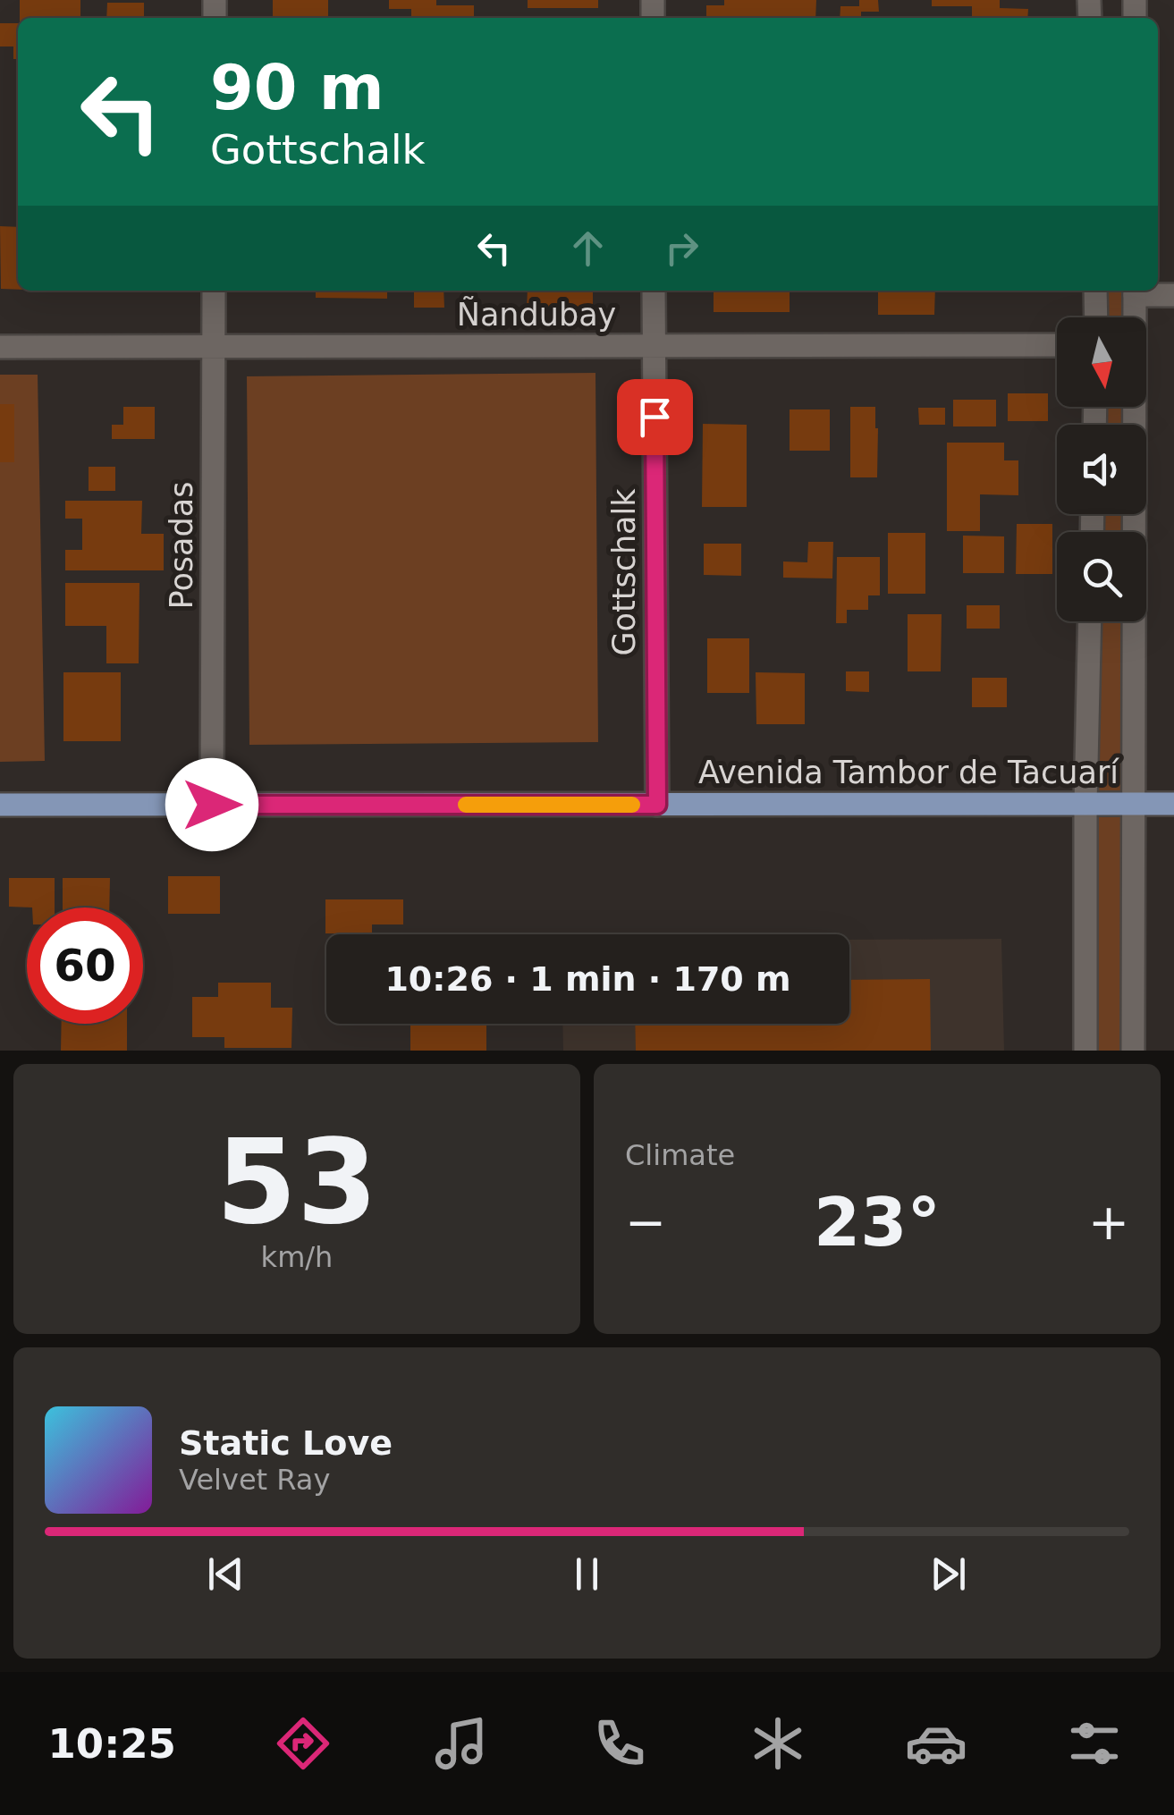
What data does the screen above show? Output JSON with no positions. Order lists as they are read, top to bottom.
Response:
{
  "streets": {
    "main road": ["Avenida Tambor de Tacuarí"],
    "street": ["Ñandubay", "Posadas", "Gottschalk"]
  },
  "crossings": [
    ["Ñandubay", "Posadas"],
    ["Ñandubay", "Gottschalk"],
    ["Posadas", "Avenida Tambor de Tacuarí"],
    ["Gottschalk", "Avenida Tambor de Tacuarí"]
  ],
  "north": "bottom",
  "page": {
    "turn": ["90 m", "Gottschalk"],
    "limit": "60",
    "trip": "10:26 · 1 min · 170 m",
    "tile": [
      ["53", "km/h"],
      "Climate"
    ],
    "heat": ["−", "23°", "+"],
    "song": ["Static Love", "Velvet Ray"],
    "tabs": "10:25"
  }
}
